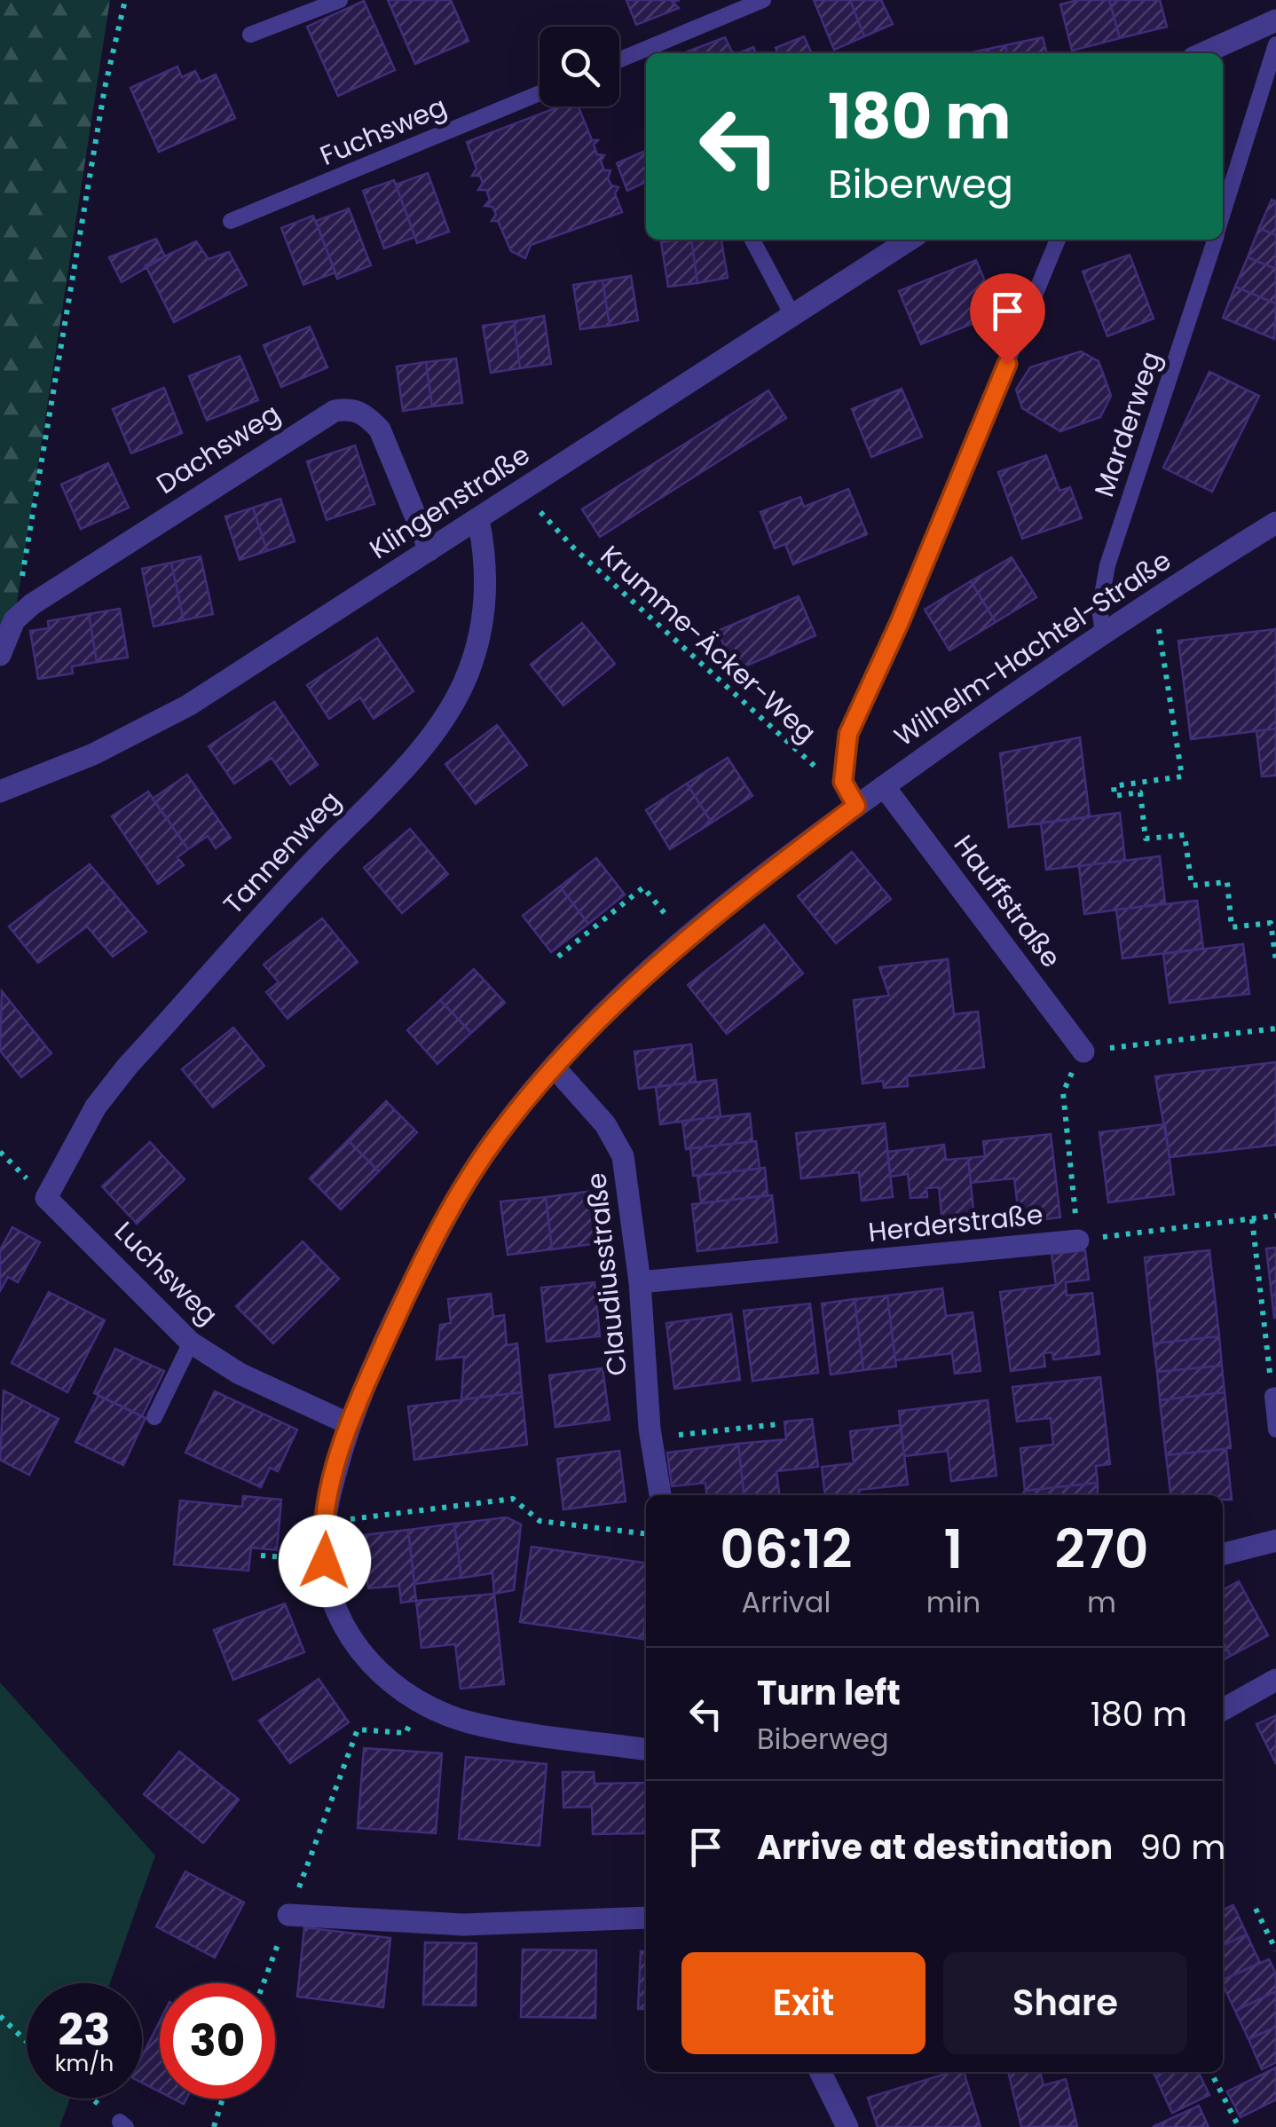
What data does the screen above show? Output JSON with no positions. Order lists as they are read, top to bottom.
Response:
{
  "streets": {
    "street": [
      "Dachsweg",
      "Klingenstraße",
      "Wilhelm-Hachtel-Straße",
      "Tannenweg",
      "Hauffstraße",
      "Herderstraße",
      "Luchsweg",
      "Claudiusstraße"
    ],
    "lane": ["Fuchsweg", "Marderweg"],
    "path": ["Krumme-Äcker-Weg"]
  },
  "crossings": [
    ["Marderweg", "Wilhelm-Hachtel-Straße"],
    ["Dachsweg", "Klingenstraße"],
    ["Klingenstraße", "Tannenweg"],
    ["Wilhelm-Hachtel-Straße", "Hauffstraße"],
    ["Wilhelm-Hachtel-Straße", "Luchsweg"],
    ["Wilhelm-Hachtel-Straße", "Claudiusstraße"],
    ["Tannenweg", "Luchsweg"],
    ["Herderstraße", "Claudiusstraße"]
  ],
  "page": {
    "turn": ["180 m", "Biberweg"],
    "eta": [
      "06:12",
      "Arrival",
      "1",
      "min",
      "270",
      "m"
    ],
    "list": [
      {
        "name": "Turn left",
        "note": "Biberweg",
        "value": "180 m"
      },
      {
        "name": "Arrive at destination",
        "value": "90 m"
      }
    ],
    "buttons": ["Exit", "Share"],
    "speed": "23 km/h",
    "limit": "30"
  }
}
